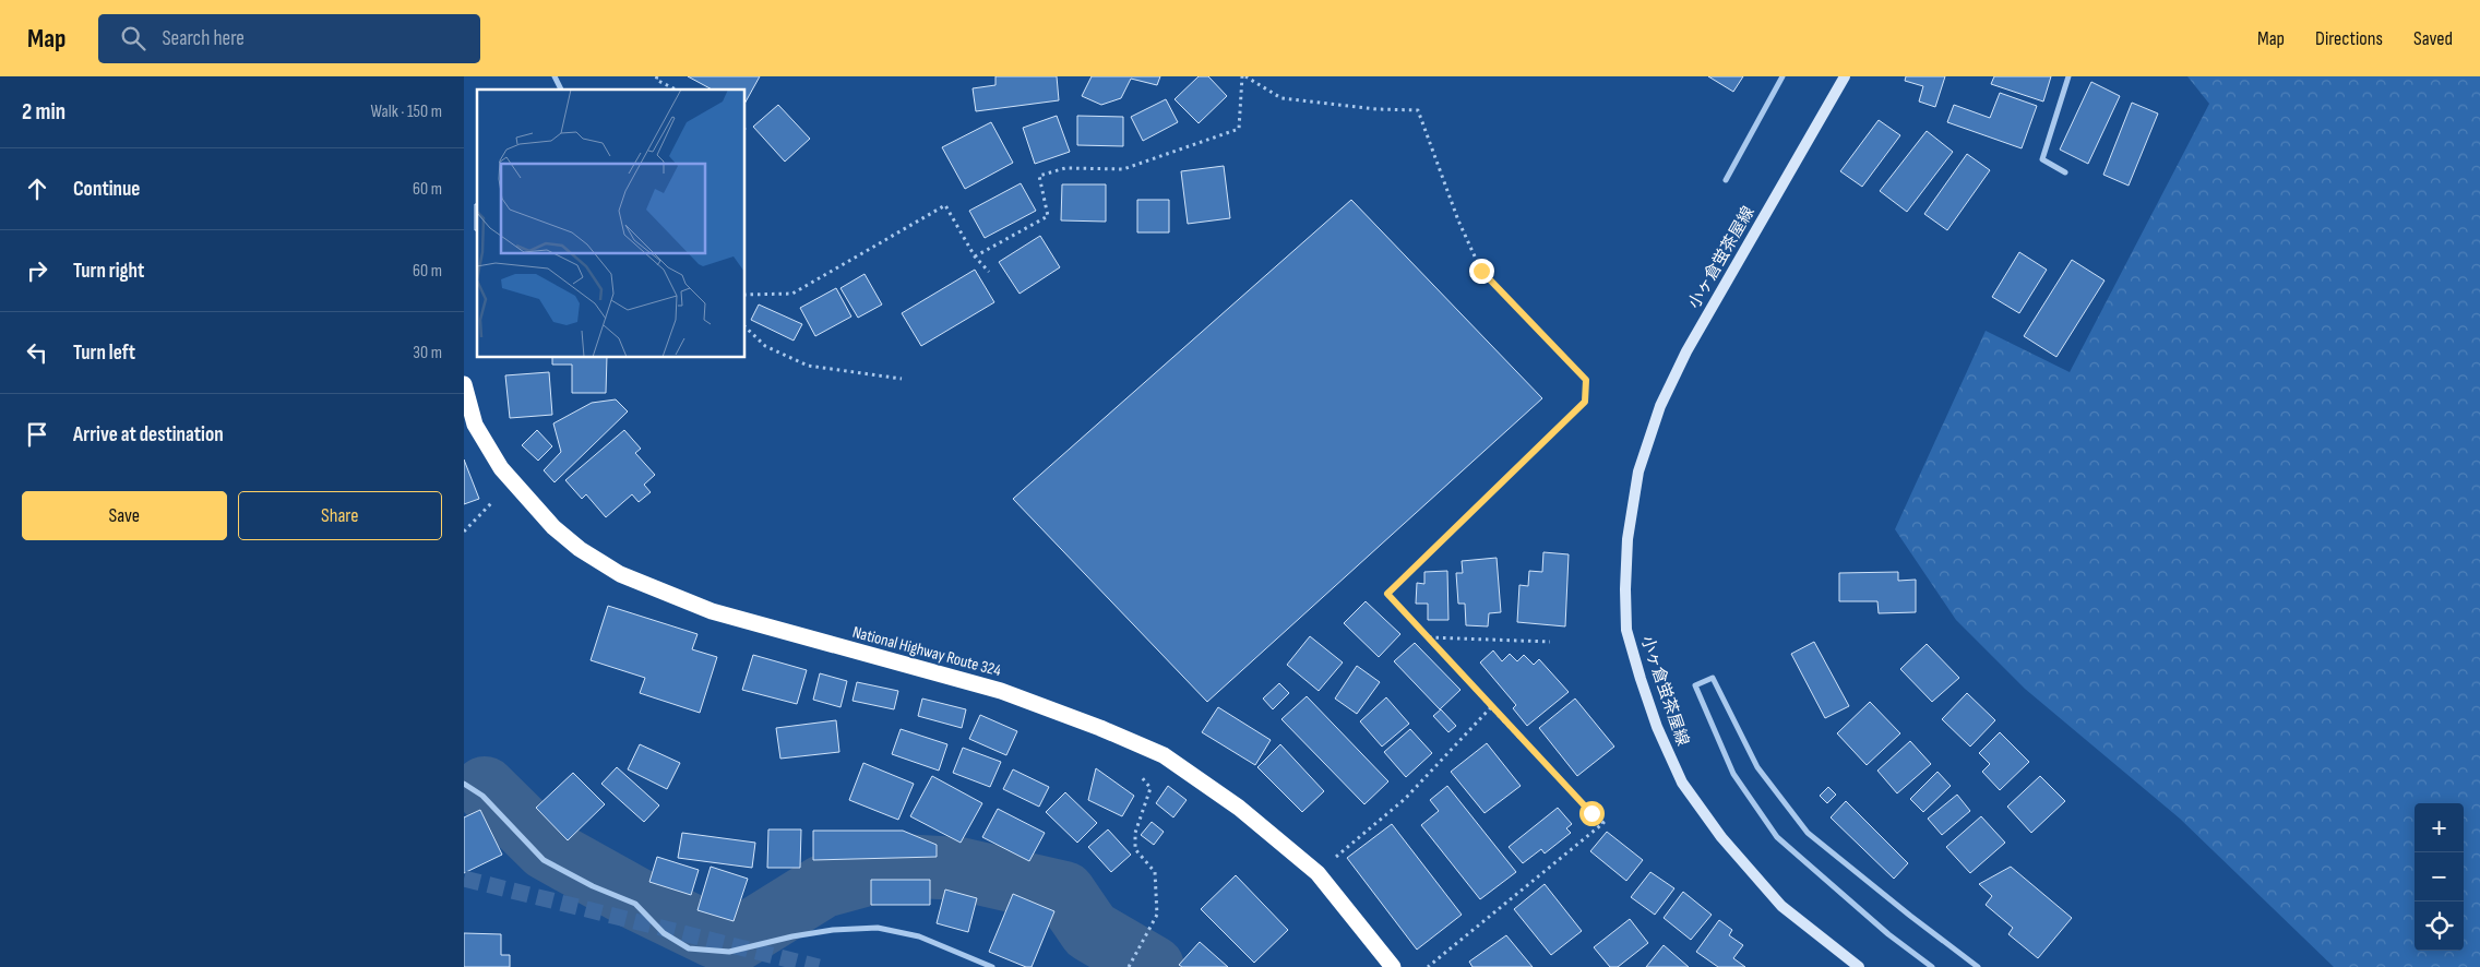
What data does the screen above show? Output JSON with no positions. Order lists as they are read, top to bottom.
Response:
{
  "streets": {
    "highway": ["National Highway Route 324"],
    "street": ["小ヶ倉蛍茶屋線"]
  },
  "page": {
    "header": "Map",
    "search": "Search here",
    "nav": ["Map", "Directions", "Saved"],
    "heading": ["2 min", "Walk · 150 m"],
    "list": [
      ["Continue", "60 m"],
      ["Turn right", "60 m"],
      ["Turn left", "30 m"],
      "Arrive at destination"
    ],
    "buttons": ["Save", "Share"],
    "map_buttons": ["+", "−"]
  }
}
